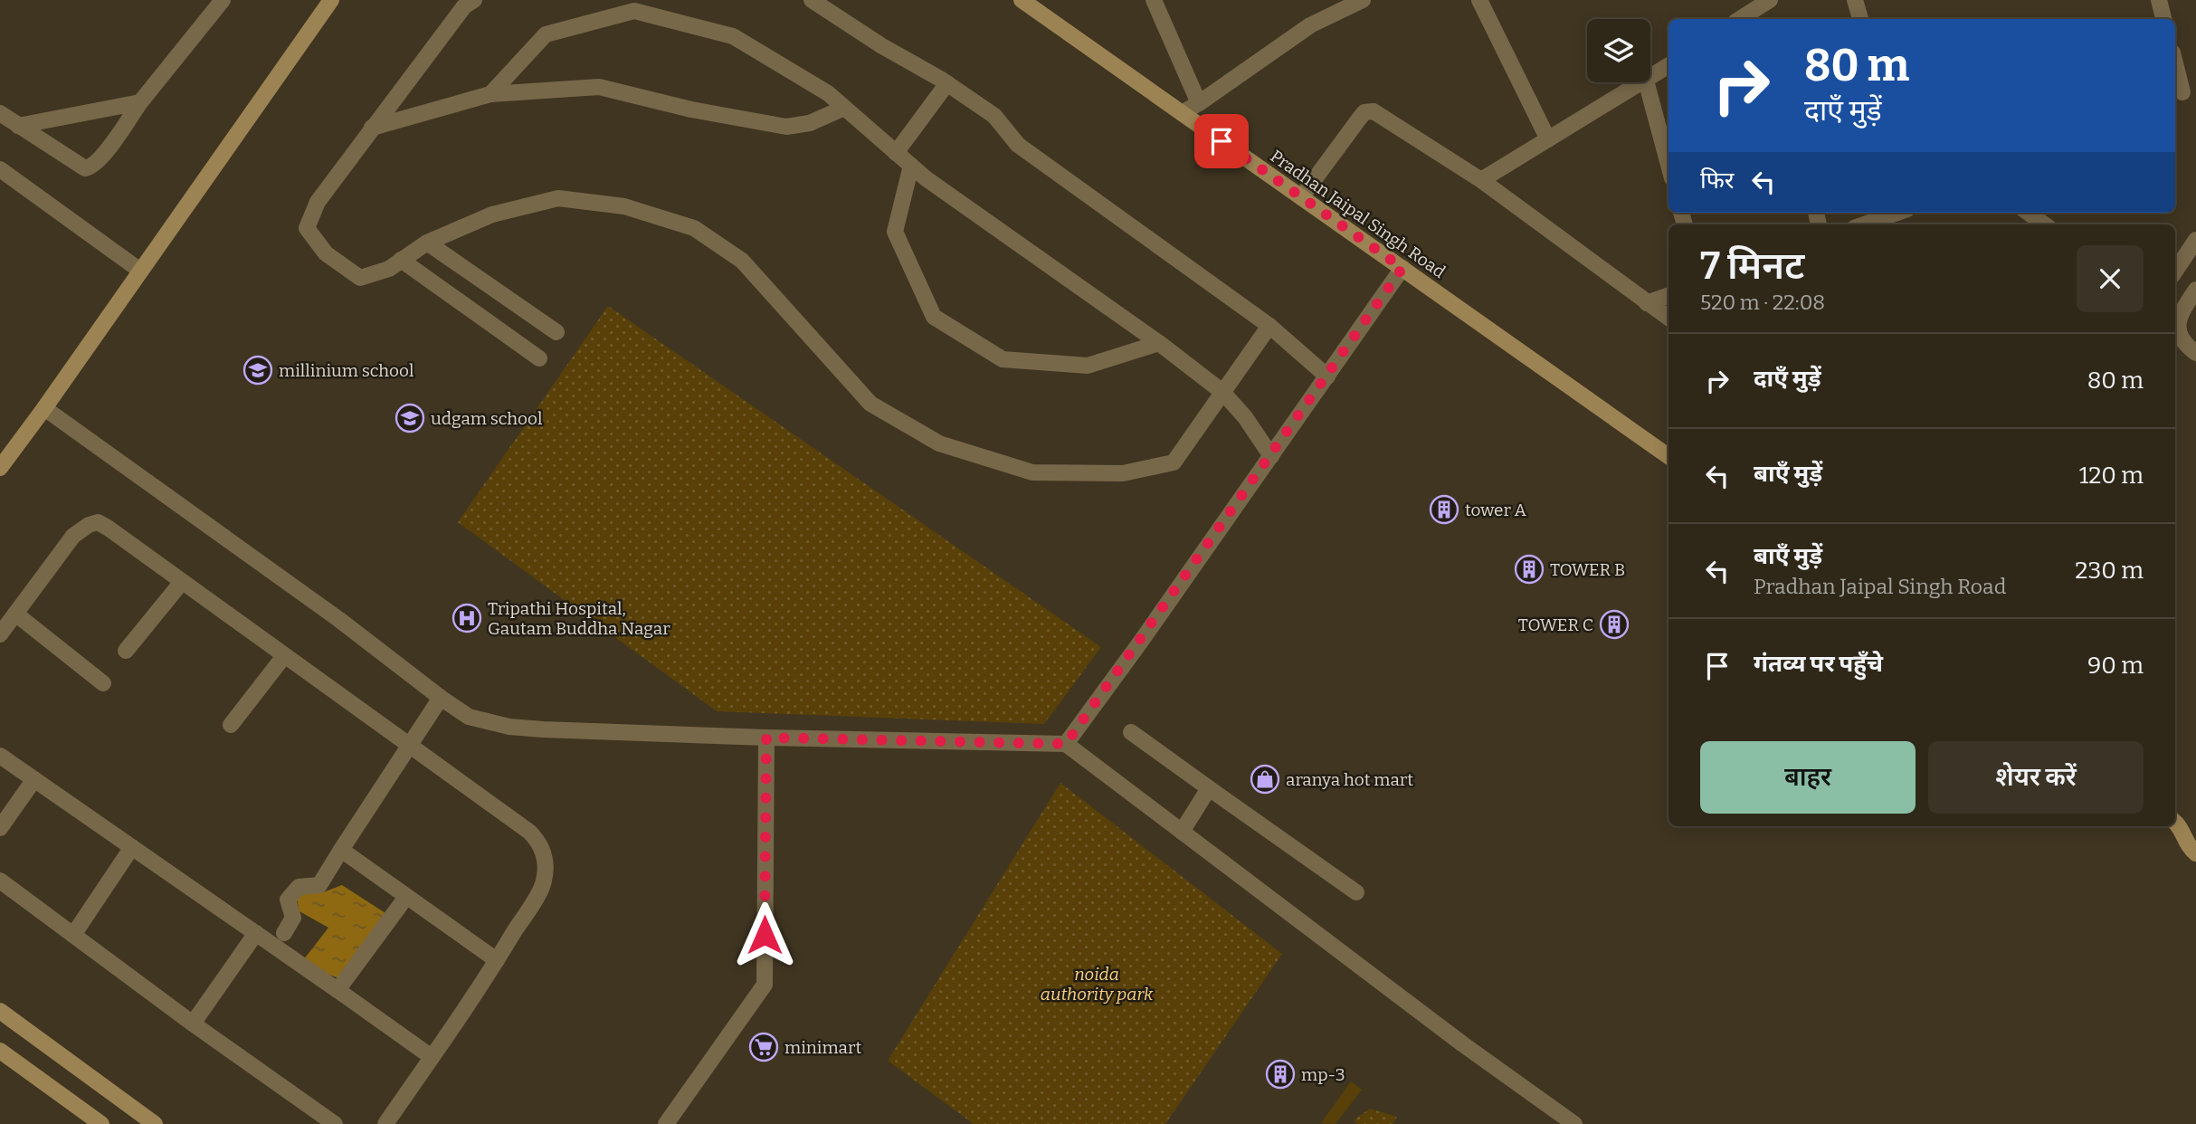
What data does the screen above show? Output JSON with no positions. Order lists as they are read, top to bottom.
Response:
{
  "streets": {
    "street": ["Pradhan Jaipal Singh Road"]
  },
  "parks": ["noida authority park"],
  "places": {
    "school or university": ["millinium school", "udgam school"],
    "building": [
      "tower A",
      "TOWER B",
      "TOWER C",
      "mp-3"
    ],
    "hospital": ["Tripathi Hospital, Gautam Buddha Nagar"],
    "shop": ["aranya hot mart"],
    "supermarket": ["minimart"]
  },
  "page": {
    "turn": ["80 m", "दाएँ मुड़ें"],
    "then": "फिर",
    "heading": ["7 मिनट", "520 m · 22:08"],
    "list": [
      {
        "name": "दाएँ मुड़ें",
        "value": "80 m"
      },
      {
        "name": "बाएँ मुड़ें",
        "value": "120 m"
      },
      {
        "name": "बाएँ मुड़ें",
        "note": "Pradhan Jaipal Singh Road",
        "value": "230 m"
      },
      {
        "name": "गंतव्य पर पहुँचे",
        "value": "90 m"
      }
    ],
    "buttons": ["बाहर", "शेयर करें"]
  }
}
